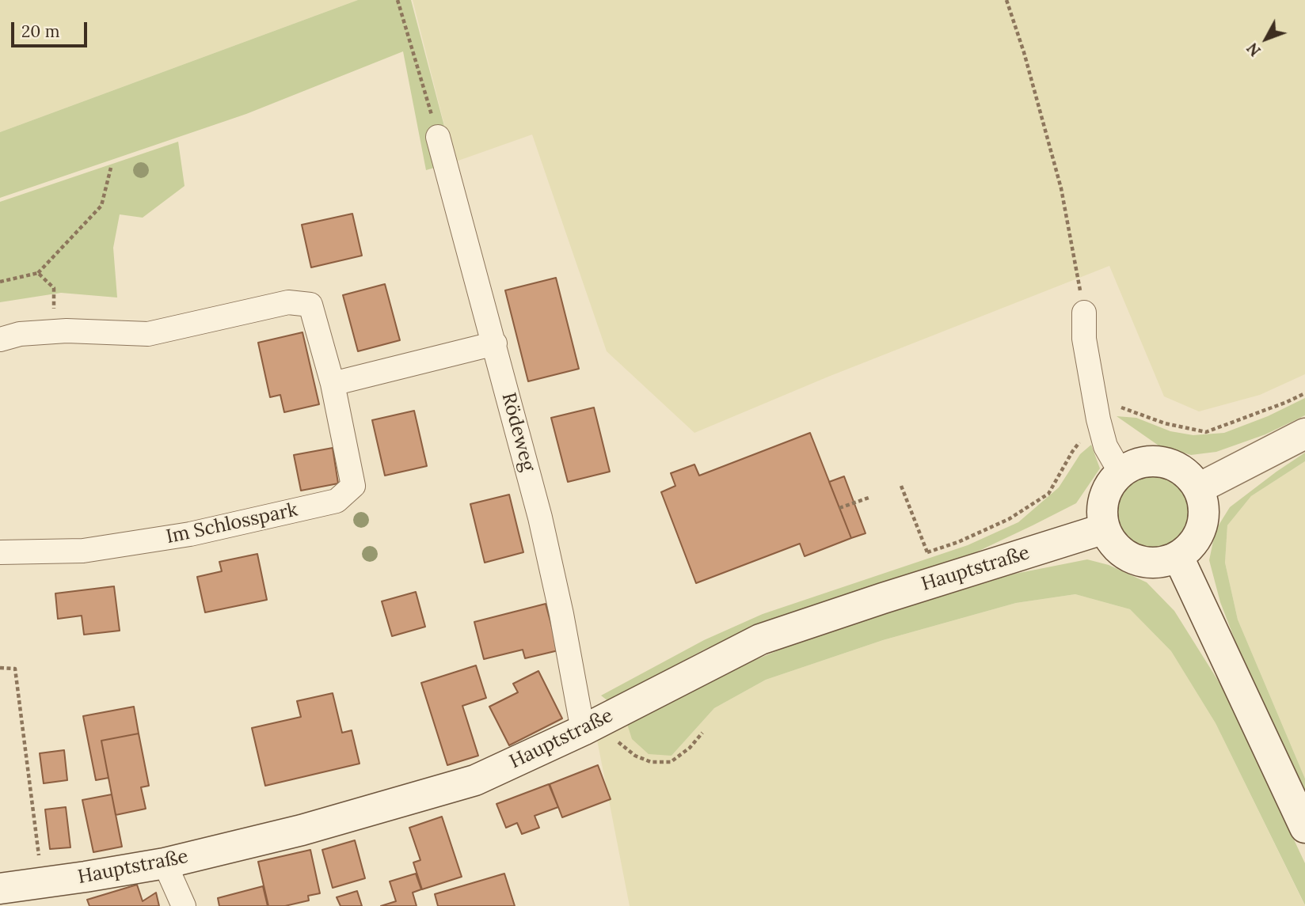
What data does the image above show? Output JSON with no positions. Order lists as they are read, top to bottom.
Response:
{
  "streets": {
    "main road": ["Hauptstraße"],
    "street": ["Rödeweg", "Im Schlosspark"]
  },
  "crossings": [
    ["Rödeweg", "Hauptstraße"]
  ],
  "scale_bar": "20 m",
  "north": "bottom left"
}
